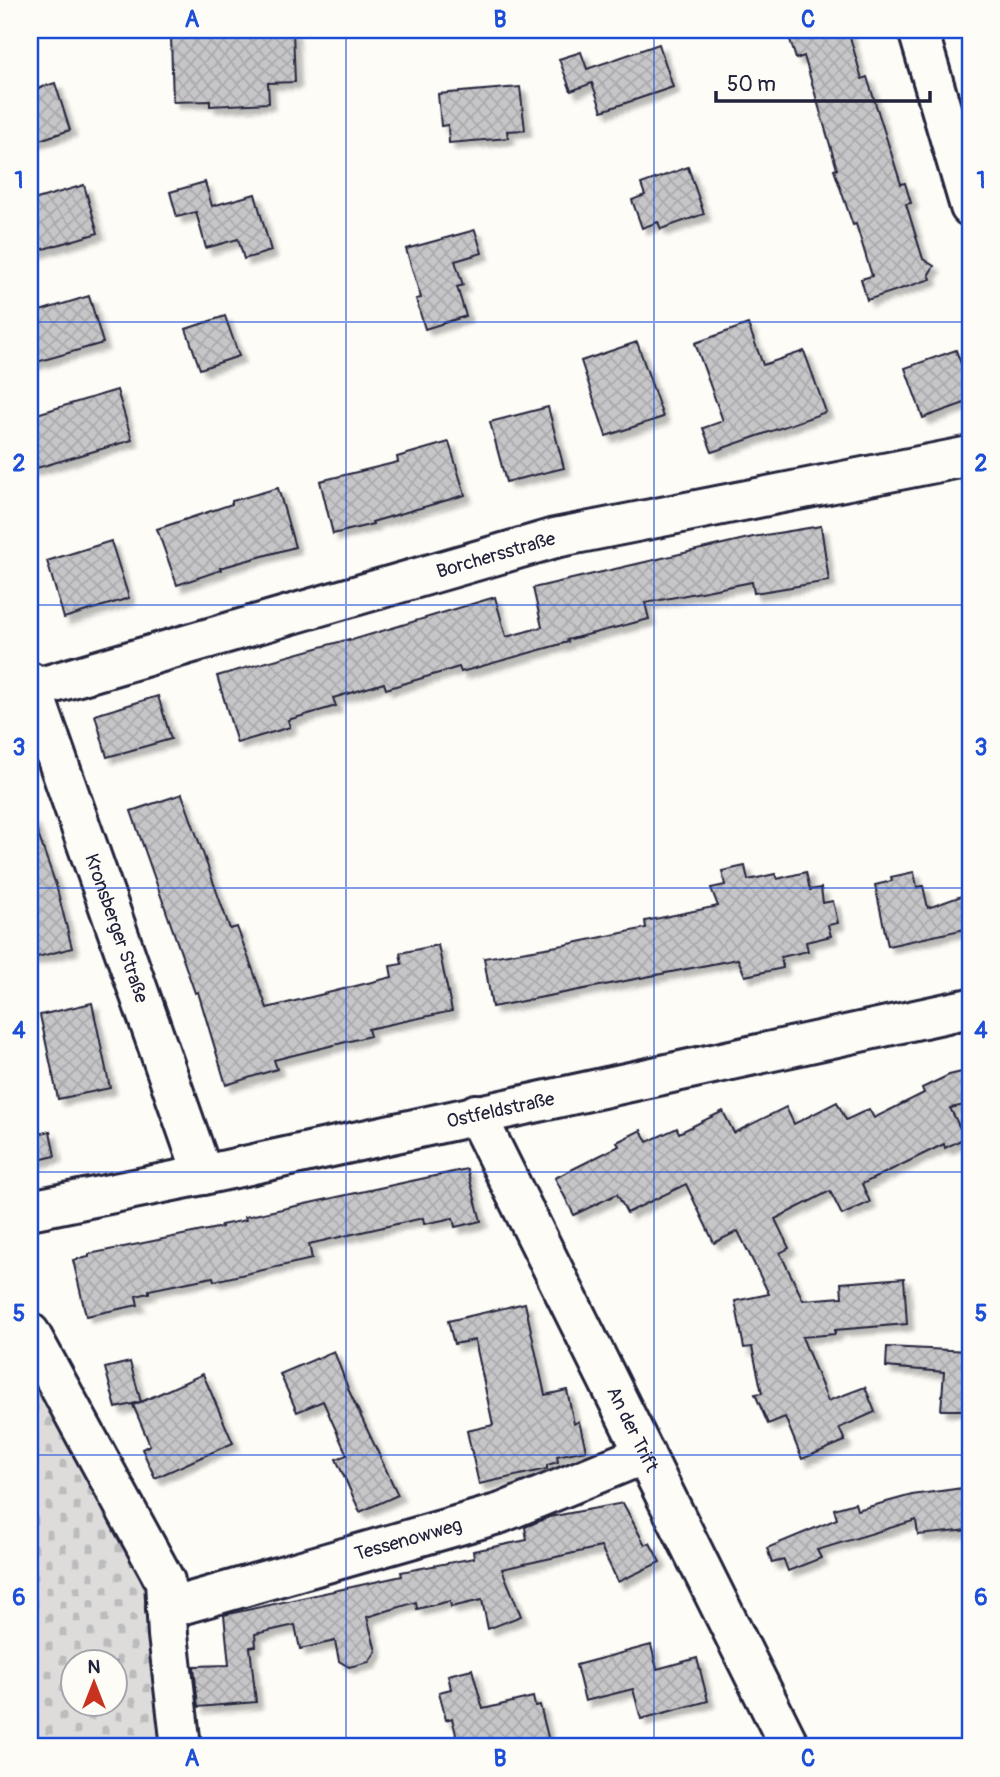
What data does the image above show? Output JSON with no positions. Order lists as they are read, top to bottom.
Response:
{
  "streets": {
    "street": [
      "Borchersstraße",
      "Kronsberger Straße",
      "Ostfeldstraße",
      "An der Trift",
      "Tessenowweg"
    ]
  },
  "crossings": [
    ["Borchersstraße", "Kronsberger Straße"],
    ["Kronsberger Straße", "Ostfeldstraße"],
    ["Ostfeldstraße", "An der Trift"],
    ["An der Trift", "Tessenowweg"]
  ],
  "scale_bar": "50 m",
  "north": "top",
  "grid": {
    "columns": ["A", "B", "C"],
    "rows": [
      "1",
      "2",
      "3",
      "4",
      "5",
      "6"
    ]
  }
}
